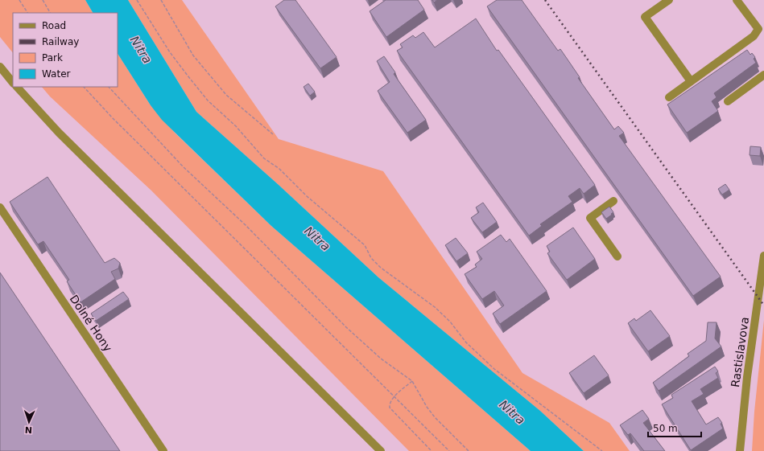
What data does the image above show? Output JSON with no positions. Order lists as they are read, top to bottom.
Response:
{
  "streets": {
    "street": ["Dolné Hony", "Rastislavova"]
  },
  "water": ["Nitra"],
  "legend": [
    "Road",
    "Railway",
    "Park",
    "Water"
  ],
  "scale_bar": "50 m",
  "north": "bottom"
}
